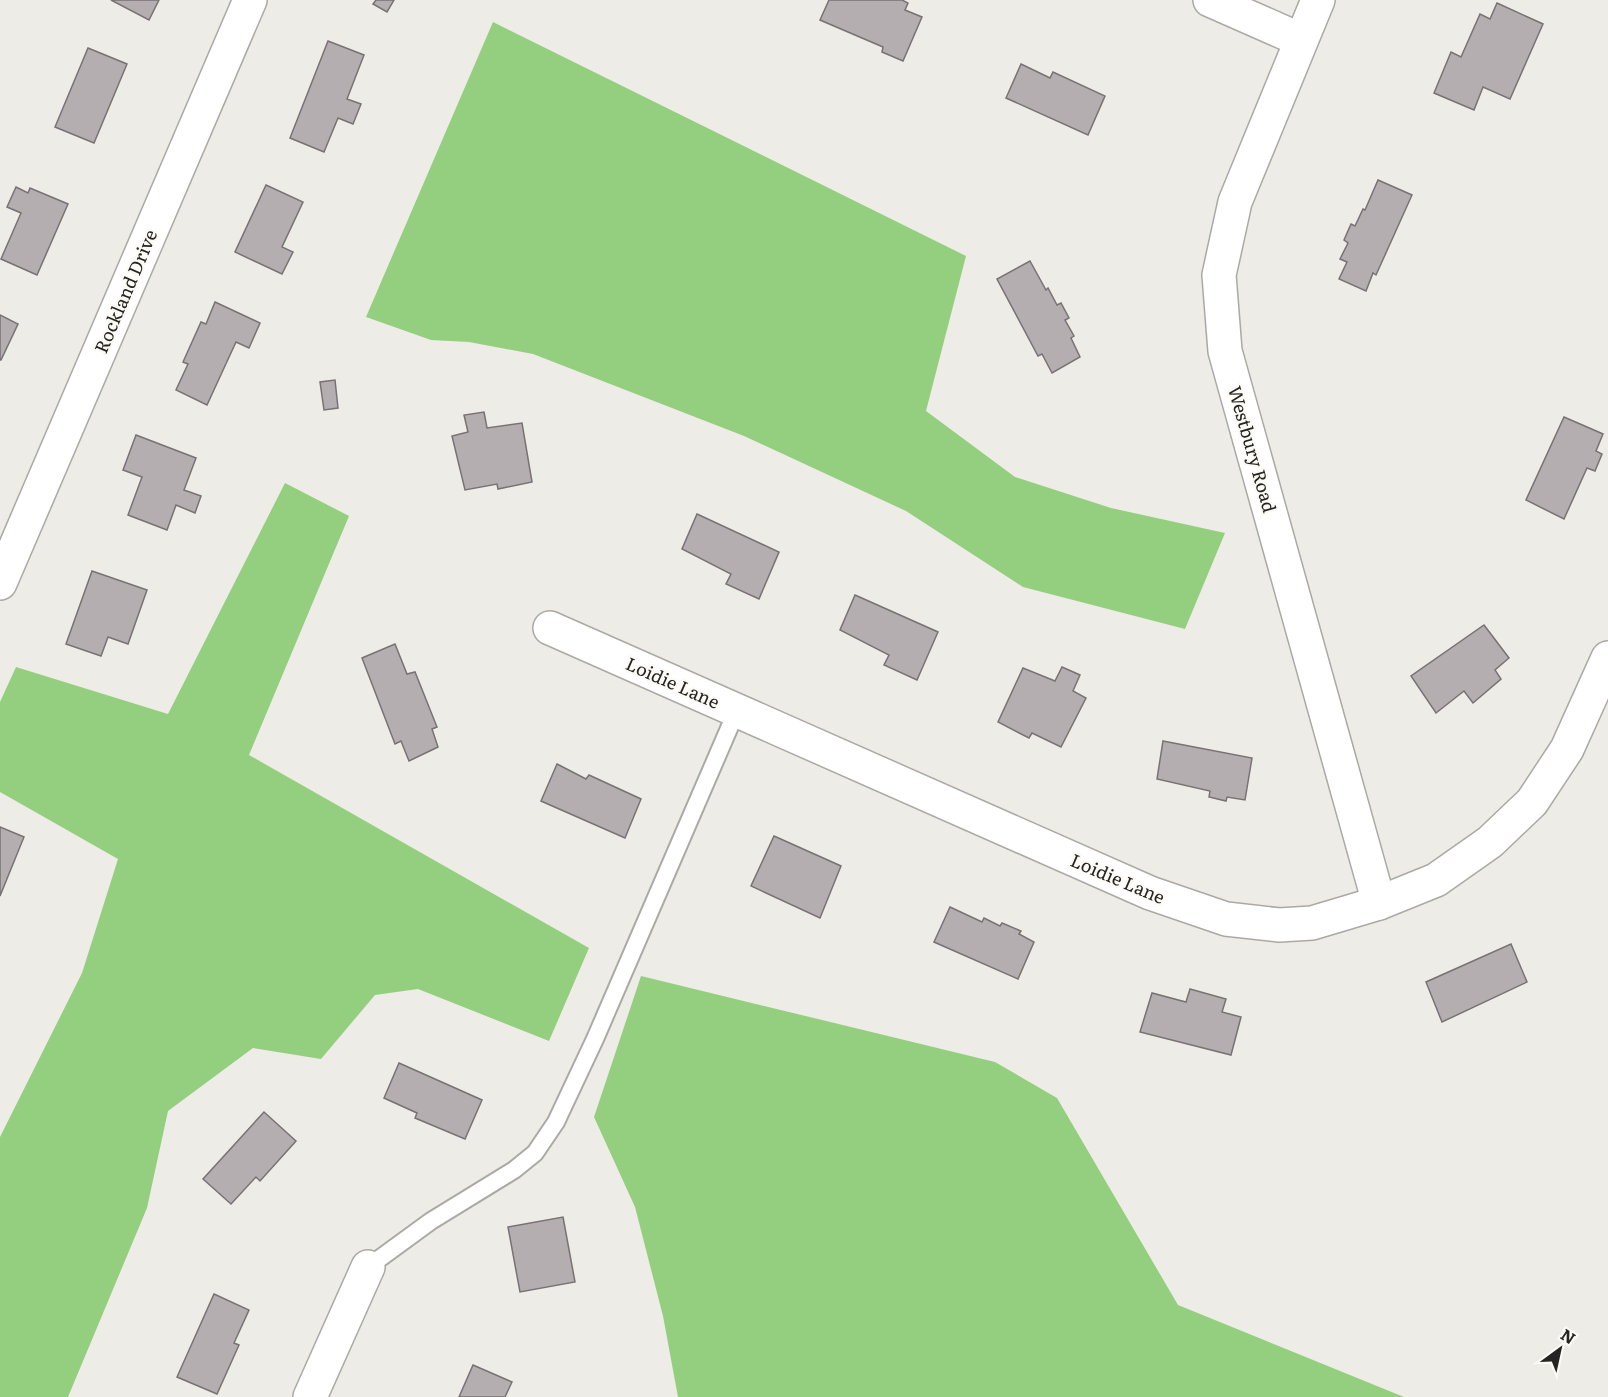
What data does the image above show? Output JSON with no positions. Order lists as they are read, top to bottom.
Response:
{
  "streets": {
    "street": ["Rockland Drive", "Westbury Road", "Loidie Lane"]
  },
  "crossings": [
    ["Westbury Road", "Loidie Lane"]
  ],
  "north": "top right"
}
